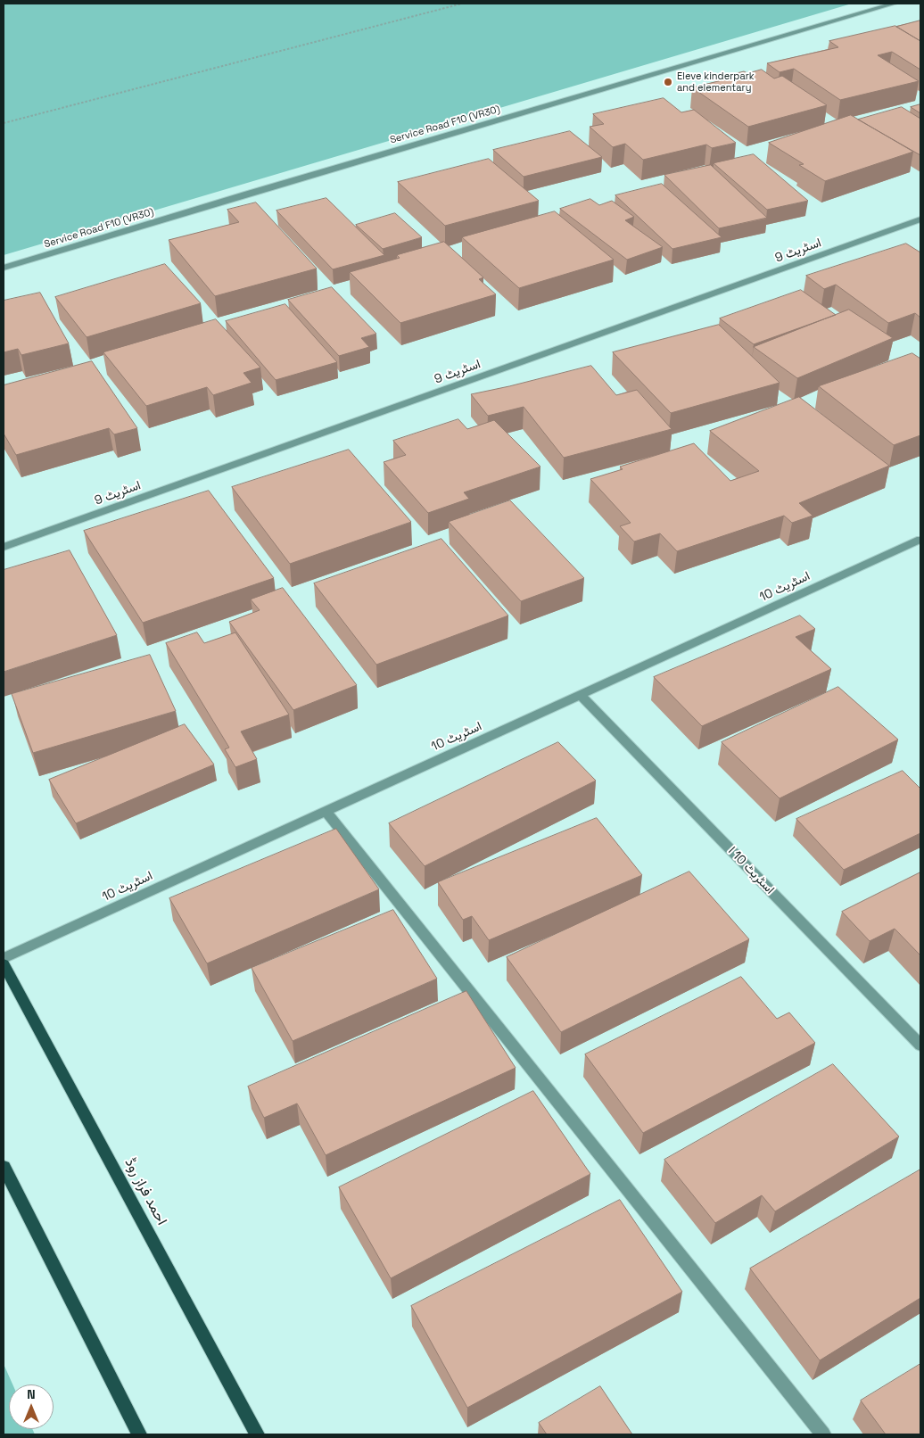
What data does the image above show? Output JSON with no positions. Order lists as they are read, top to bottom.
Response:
{
  "streets": {
    "main road": ["احمد فراز روڈ"],
    "street": [
      "Service Road F10 (VR30)",
      "اسٹریٹ 9",
      "اسٹریٹ 10",
      "اسٹریٹ 10 ا"
    ]
  },
  "crossings": [
    ["اسٹریٹ 10", "اسٹریٹ 10 ا"]
  ],
  "places": ["Eleve kinderpark and elementary"],
  "north": "top"
}
